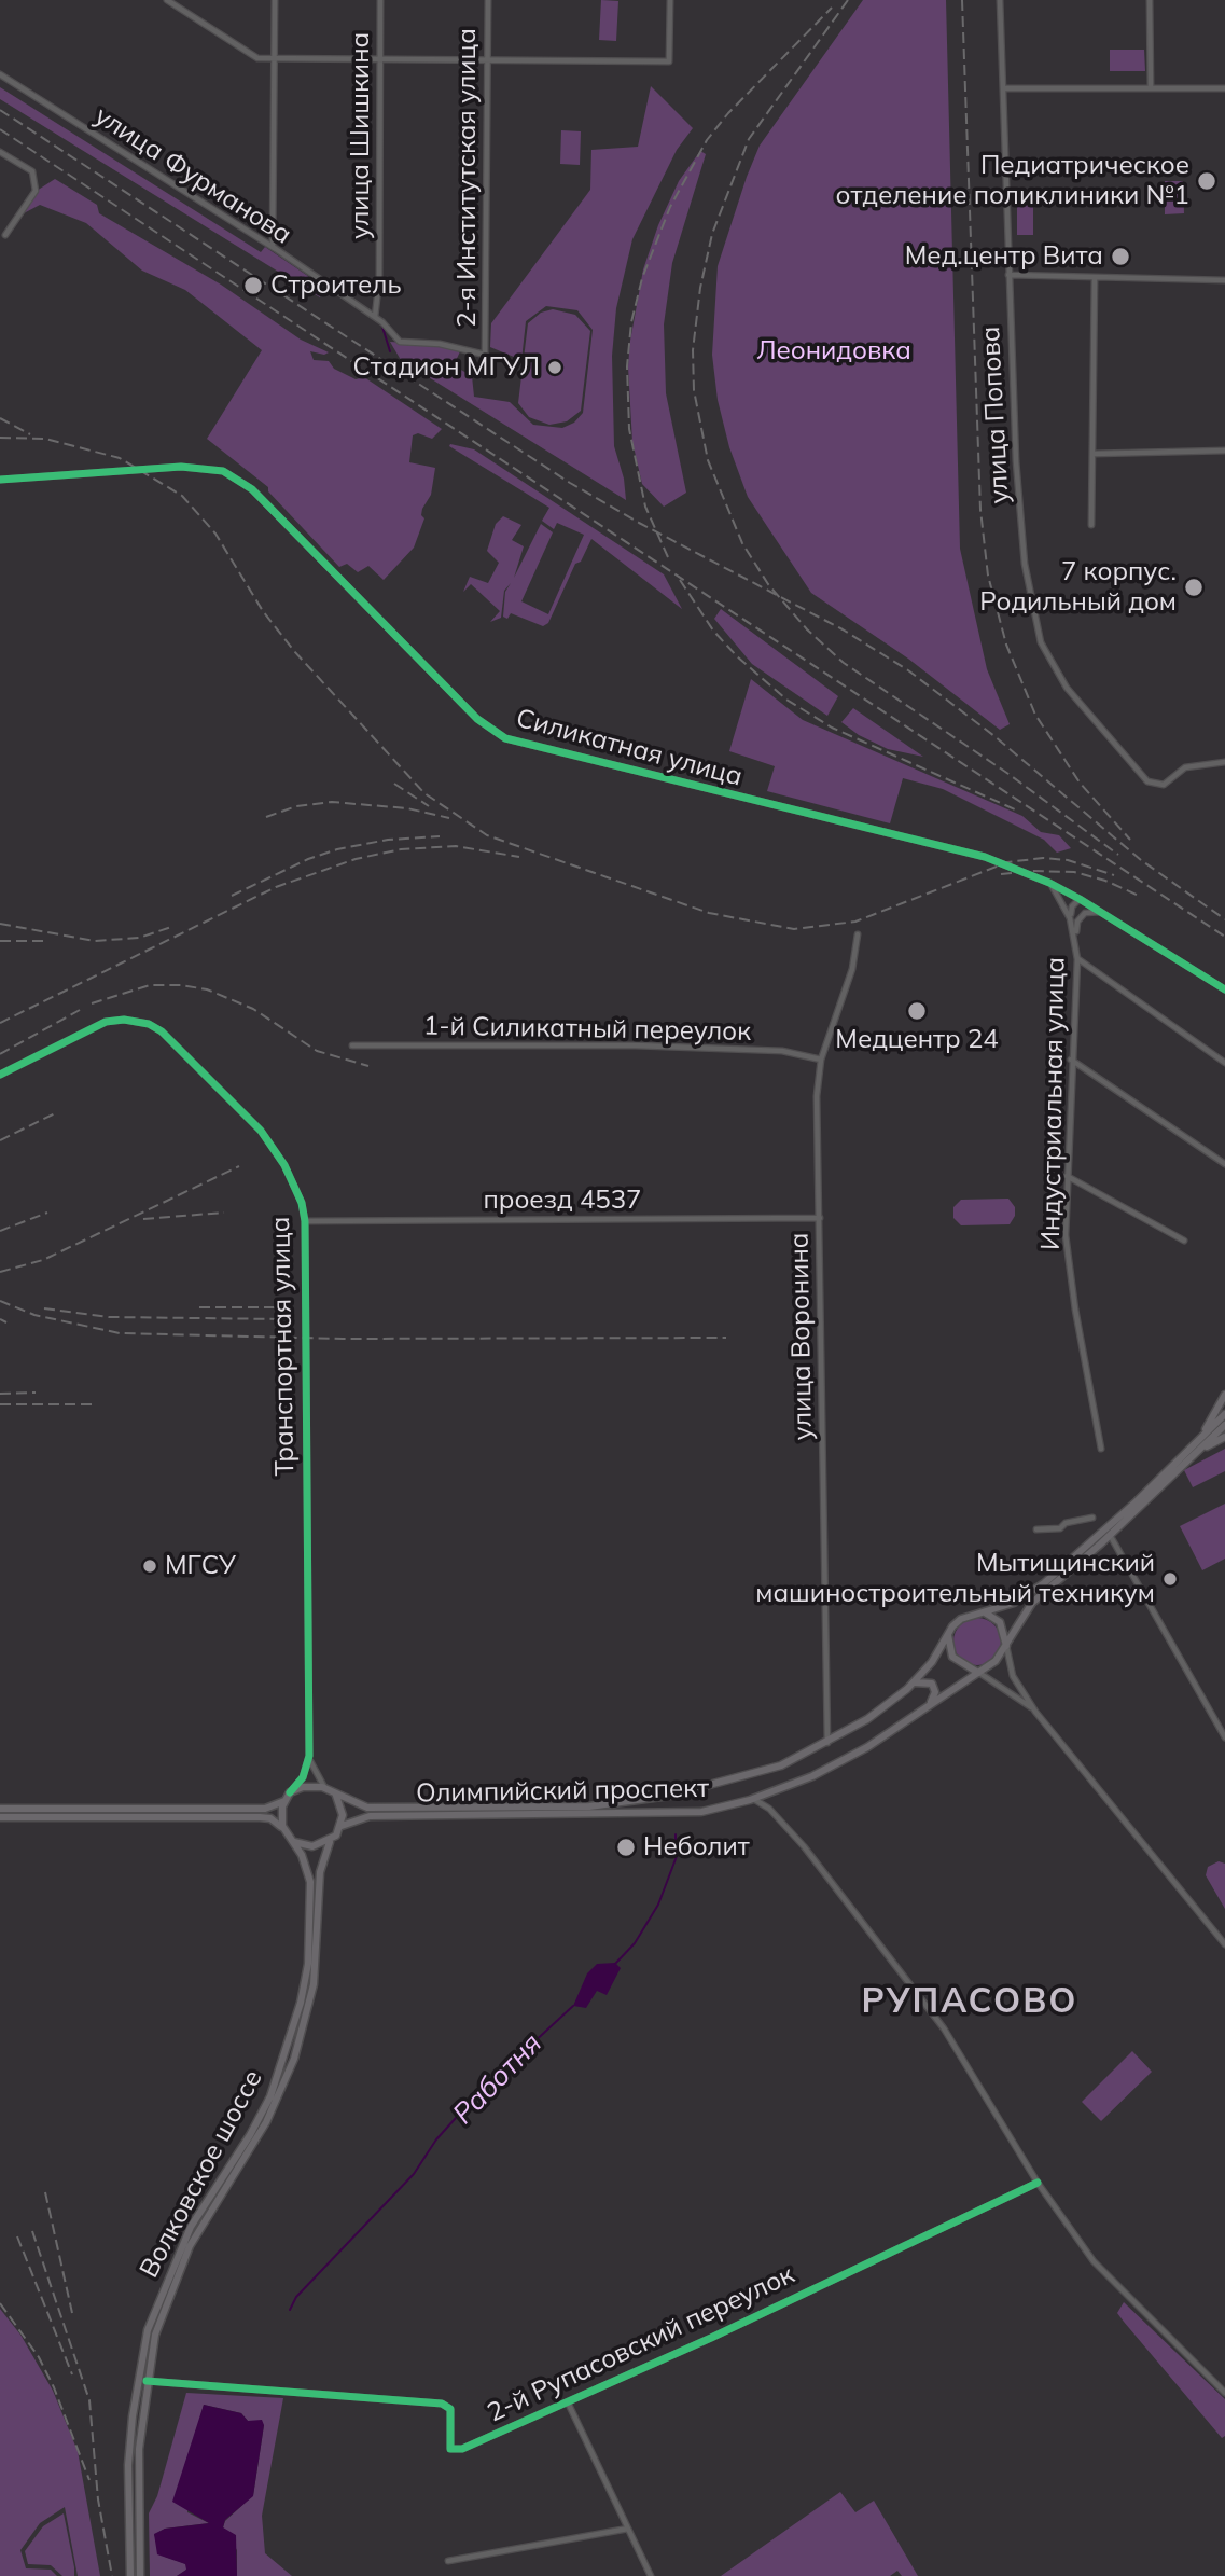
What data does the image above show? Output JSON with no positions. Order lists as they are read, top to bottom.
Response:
{
  "streets": {
    "main road": ["Олимпийский проспект", "Волковское шоссе"],
    "street": [
      "улица Шишкина",
      "улица Фурманова",
      "2-я Институтская улица",
      "улица Попова",
      "Силикатная улица",
      "1-й Силикатный переулок",
      "Индустриальная улица",
      "проезд 4537",
      "улица Воронина",
      "Транспортная улица",
      "2-й Рупасовский переулок"
    ]
  },
  "crossings": [
    ["улица Шишкина", "улица Фурманова"],
    ["улица Фурманова", "2-я Институтская улица"],
    ["Силикатная улица", "Индустриальная улица"],
    ["1-й Силикатный переулок", "улица Воронина"],
    ["проезд 4537", "улица Воронина"],
    ["проезд 4537", "Транспортная улица"],
    ["улица Воронина", "Олимпийский проспект"],
    ["Транспортная улица", "Олимпийский проспект"],
    ["Транспортная улица", "Волковское шоссе"],
    ["Олимпийский проспект", "Волковское шоссе"],
    ["Волковское шоссе", "2-й Рупасовский переулок"]
  ],
  "districts": ["РУПАСОВО"],
  "water": ["Работня"],
  "parks": ["Леонидовка"],
  "places": [
    "Педиатрическое отделение поликлиники №1",
    "Мед.центр Вита",
    "Строитель",
    "Стадион МГУЛ",
    "7 корпус. Родильный дом",
    "Медцентр 24",
    "МГСУ",
    "Мытищинский машиностроительный техникум",
    "Неболит"
  ]
}
